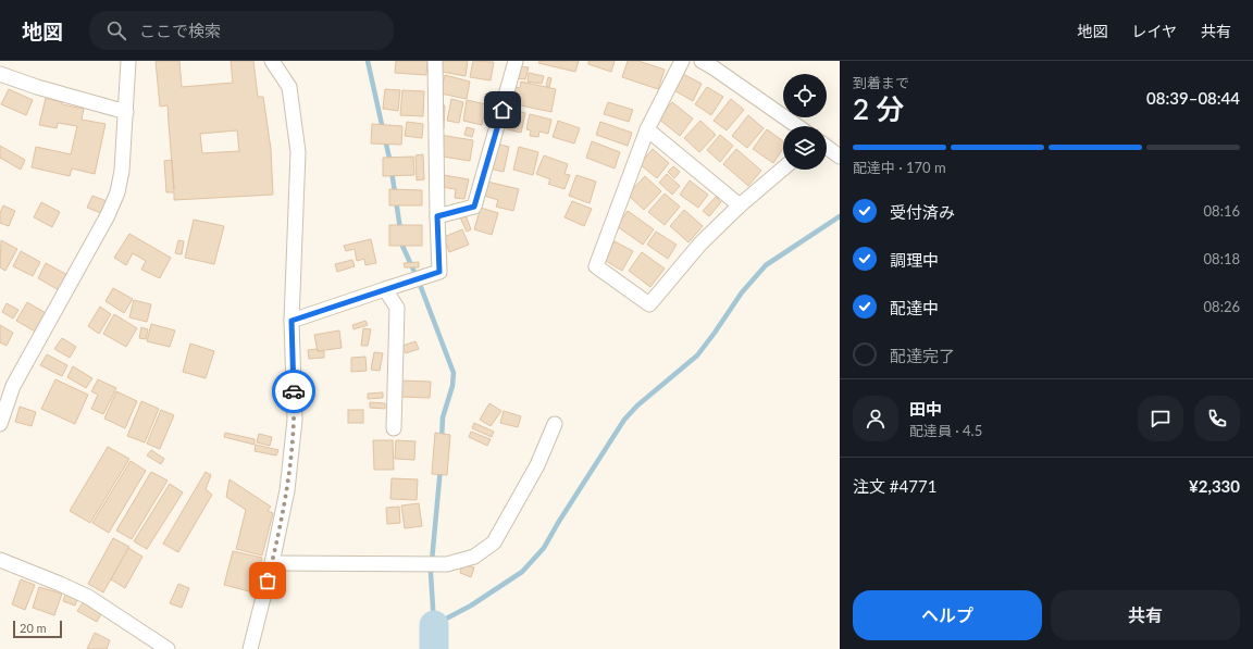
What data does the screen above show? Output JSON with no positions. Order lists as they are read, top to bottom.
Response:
{
  "scale_bar": "20 m",
  "page": {
    "header": "地図",
    "search": "ここで検索",
    "nav": ["地図", "レイヤ", "共有"],
    "heading": ["2 分", "到着まで", "08:39–08:44"],
    "panel": [
      "田中",
      "配達員 · 4.5",
      "注文 #4771",
      "¥2,330"
    ],
    "bar": "配達中 · 170 m",
    "list": [
      ["受付済み", "08:16"],
      ["調理中", "08:18"],
      ["配達中", "08:26"],
      "配達完了"
    ],
    "buttons": ["ヘルプ", "共有"],
    "scale": "20 m"
  }
}
